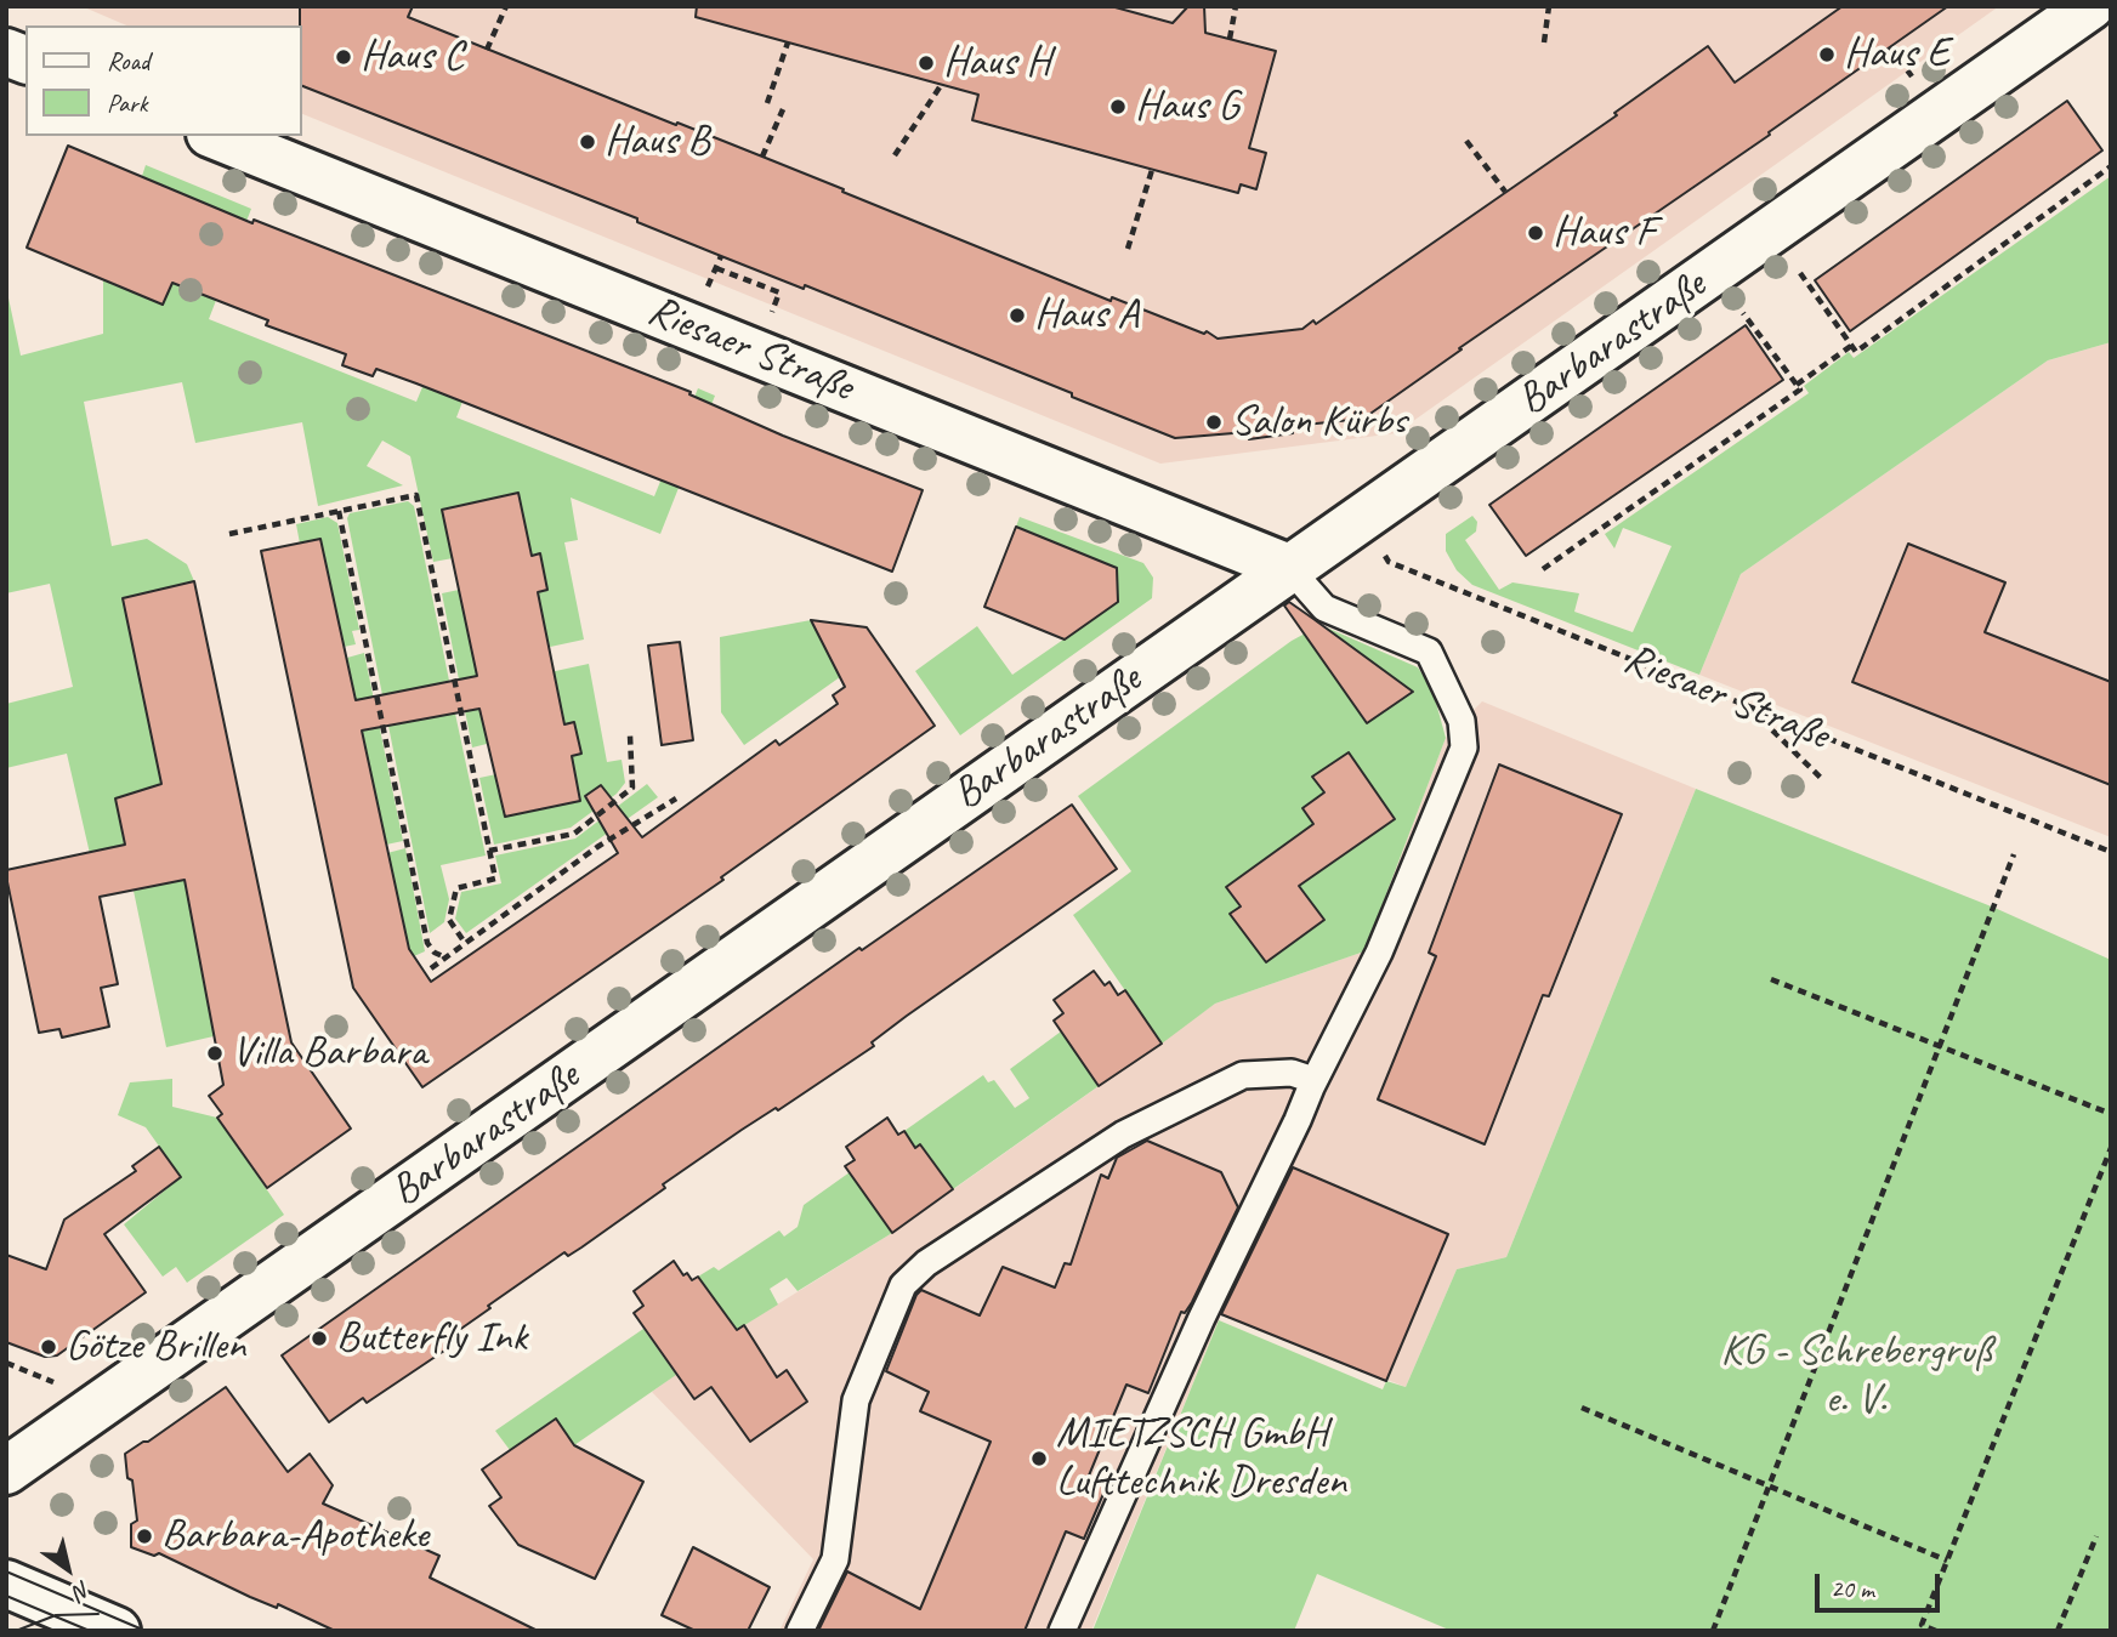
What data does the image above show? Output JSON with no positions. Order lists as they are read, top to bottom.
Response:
{
  "streets": {
    "street": ["Barbarastraße", "Riesaer Straße"]
  },
  "crossings": [
    ["Barbarastraße", "Riesaer Straße"]
  ],
  "parks": ["KG - Schrebergruß e. V."],
  "places": [
    "Haus E",
    "Haus C",
    "Haus H",
    "Haus G",
    "Haus B",
    "Haus F",
    "Haus A",
    "Salon Kürbs",
    "Villa Barbara",
    "Butterfly Ink",
    "Götze Brillen",
    "MIETZSCH GmbH Lufttechnik Dresden",
    "Barbara-Apotheke"
  ],
  "legend": ["Road", "Park"],
  "scale_bar": "20 m",
  "north": "bottom right"
}
